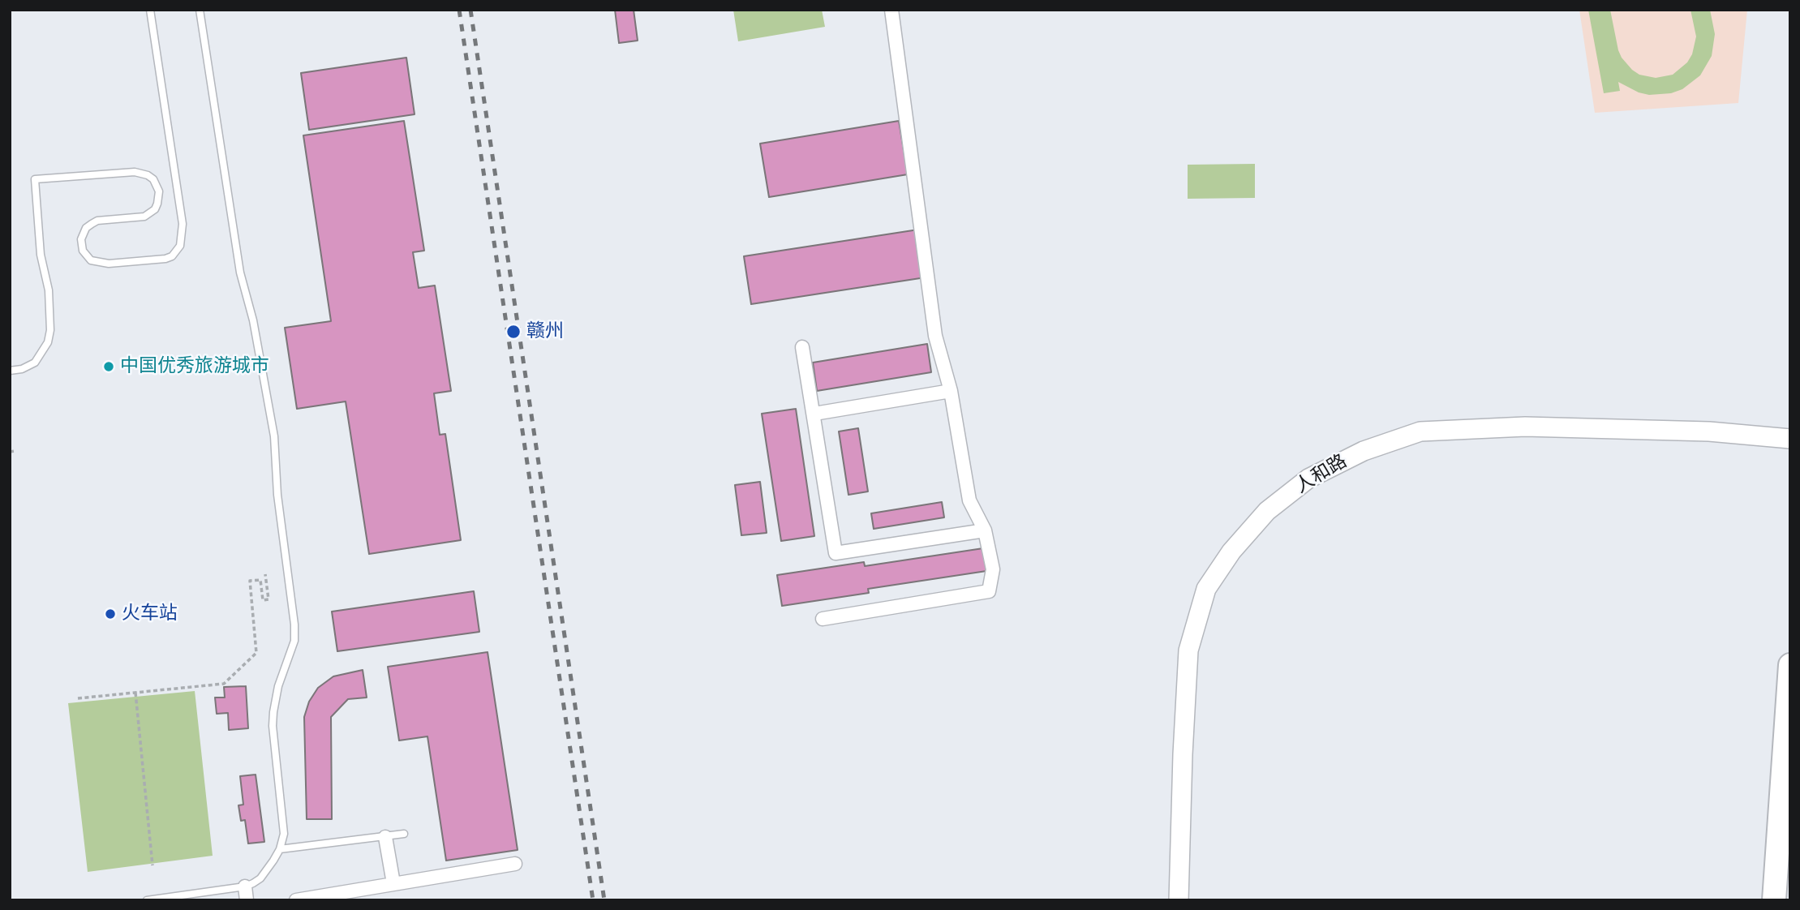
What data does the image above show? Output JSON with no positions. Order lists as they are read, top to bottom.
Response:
{
  "streets": {
    "street": ["人和路"]
  },
  "places": ["赣州", "中国优秀旅游城市", "火车站"]
}
